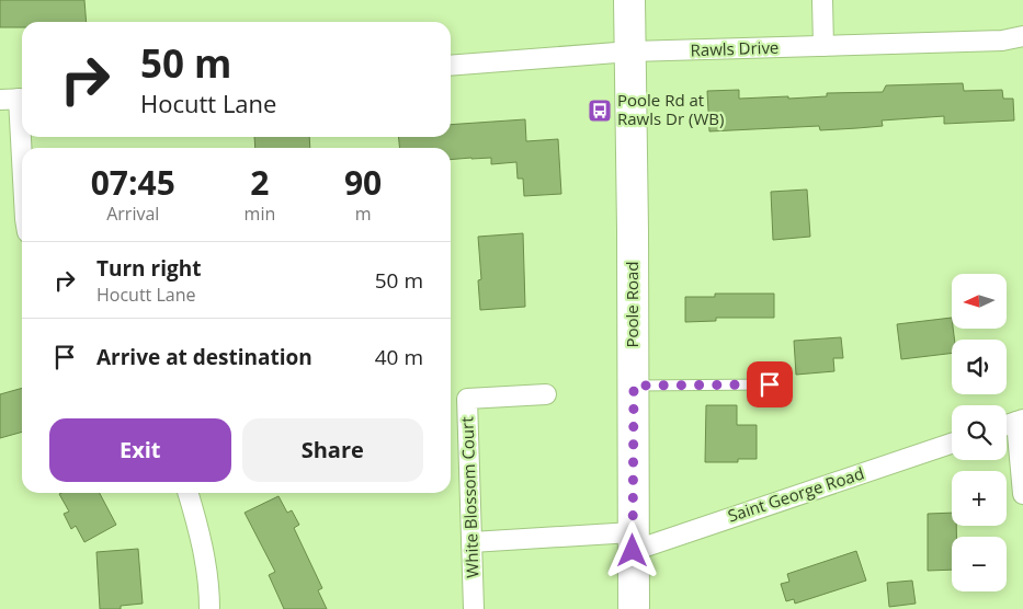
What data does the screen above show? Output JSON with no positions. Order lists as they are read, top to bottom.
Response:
{
  "streets": {
    "main road": ["Poole Road"],
    "street": ["Rawls Drive", "Saint George Road", "White Blossom Court"]
  },
  "crossings": [
    ["Rawls Drive", "Poole Road"],
    ["Poole Road", "Saint George Road"],
    ["Saint George Road", "White Blossom Court"]
  ],
  "places": {
    "bus stop": ["Poole Rd at Rawls Dr (WB)"]
  },
  "north": "left",
  "page": {
    "turn": ["50 m", "Hocutt Lane"],
    "eta": [
      "07:45",
      "Arrival",
      "2",
      "min",
      "90",
      "m"
    ],
    "list": [
      {
        "name": "Turn right",
        "note": "Hocutt Lane",
        "value": "50 m"
      },
      {
        "name": "Arrive at destination",
        "value": "40 m"
      }
    ],
    "map_buttons": ["+", "−"],
    "buttons": ["Exit", "Share"]
  }
}
